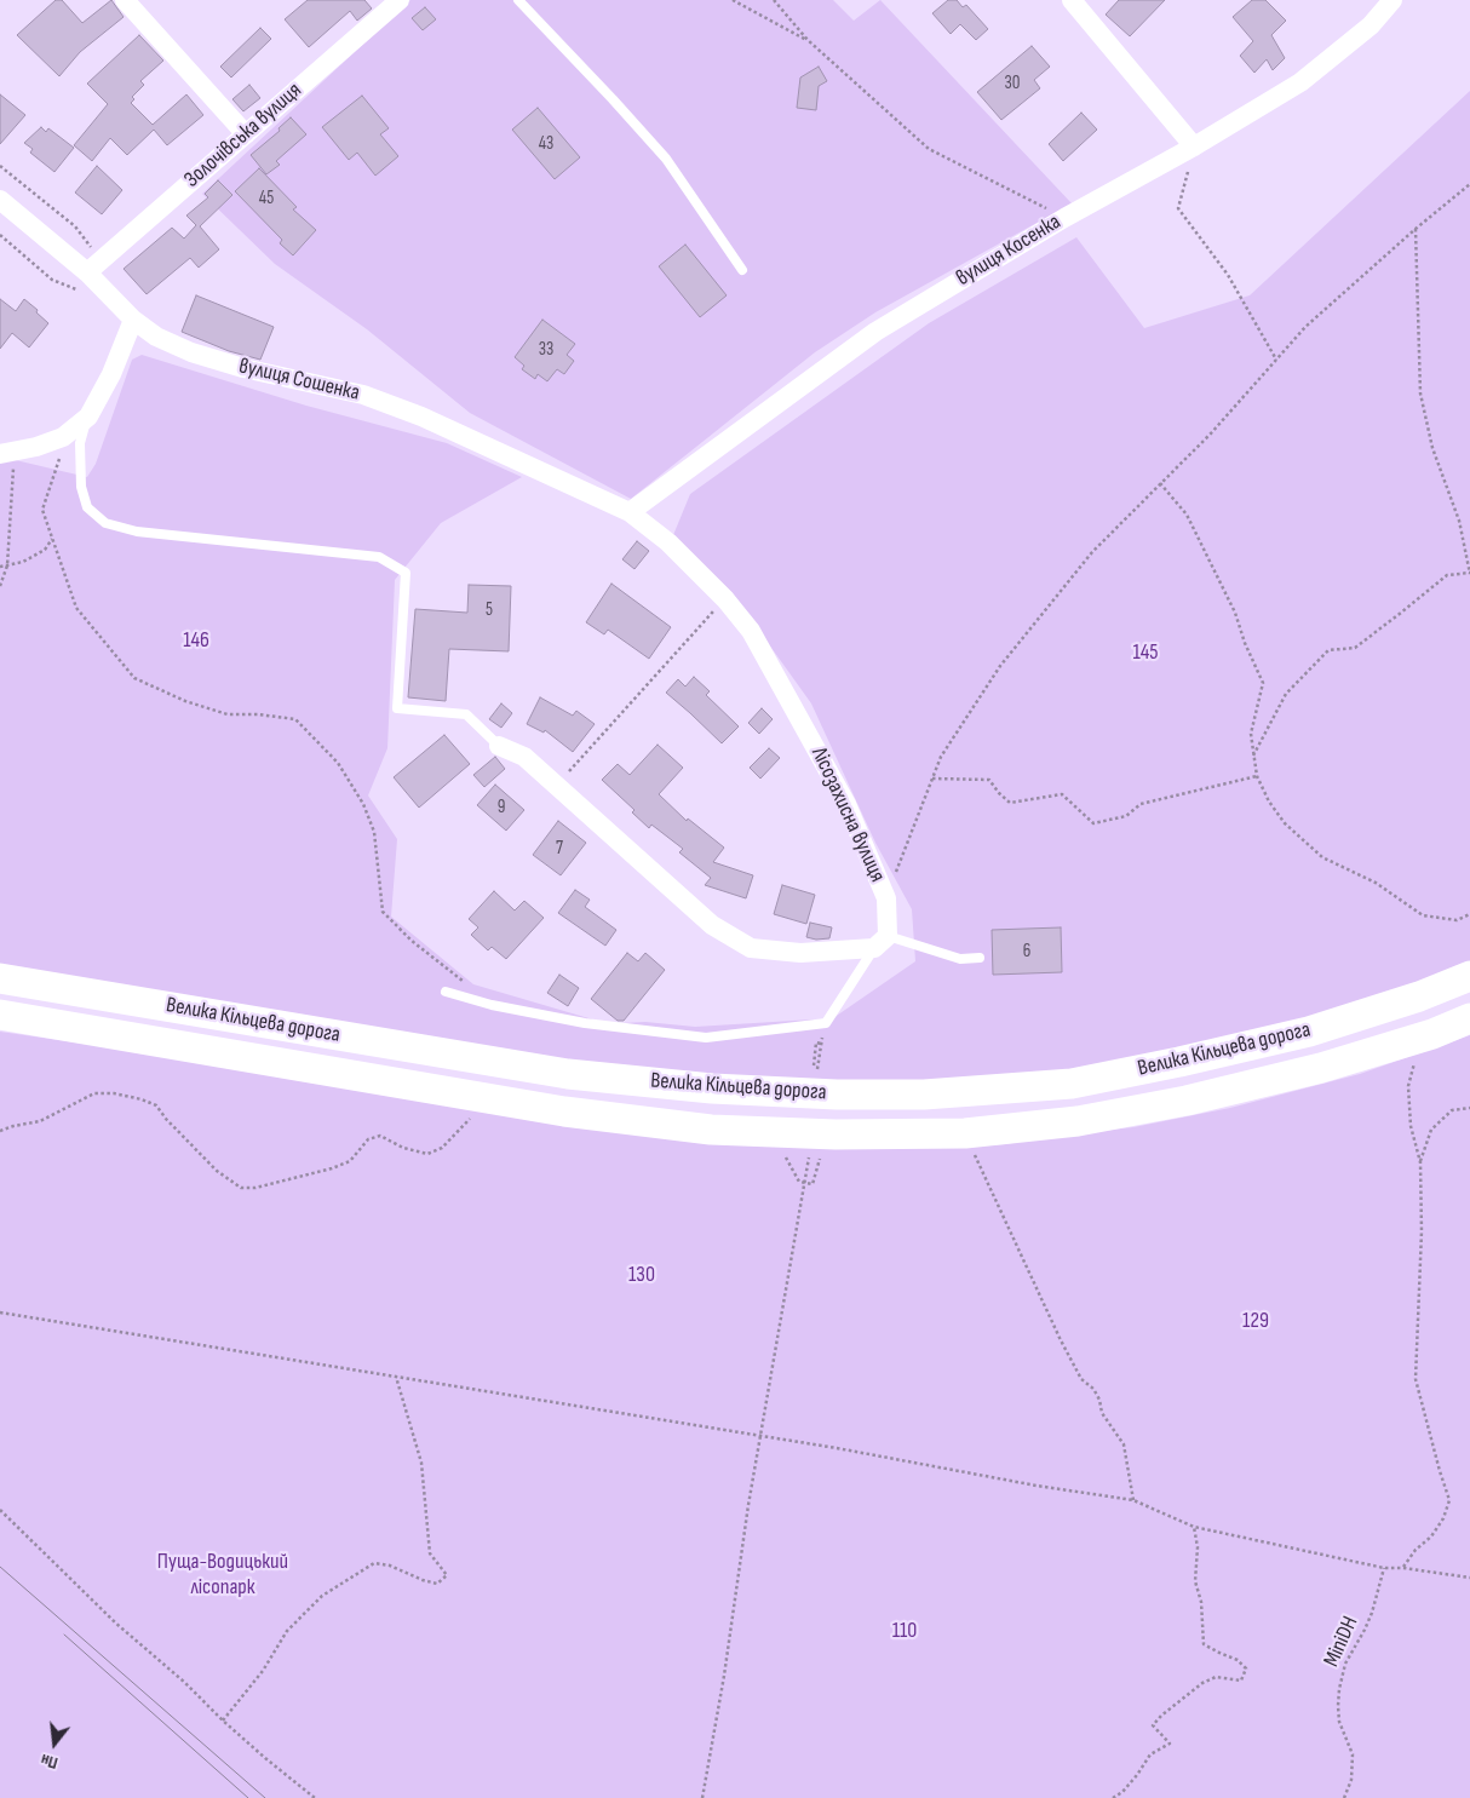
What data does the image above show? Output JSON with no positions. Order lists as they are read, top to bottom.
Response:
{
  "streets": {
    "main road": ["Велика Кільцева дорога"],
    "street": [
      "Золочівська вулиця",
      "вулиця Косенка",
      "вулиця Сошенка",
      "Лісозахисна вулиця"
    ],
    "path": ["MiniDH"]
  },
  "crossings": [
    ["Золочівська вулиця", "вулиця Сошенка"],
    ["вулиця Косенка", "вулиця Сошенка"],
    ["вулиця Косенка", "Лісозахисна вулиця"],
    ["вулиця Сошенка", "Лісозахисна вулиця"]
  ],
  "parks": [
    "146",
    "145",
    "130",
    "129",
    "Пуща-Водицький лісопарк",
    "110"
  ],
  "house_numbers": [
    "30",
    "43",
    "45",
    "33",
    "5",
    "9",
    "7",
    "6"
  ],
  "north": "bottom"
}
